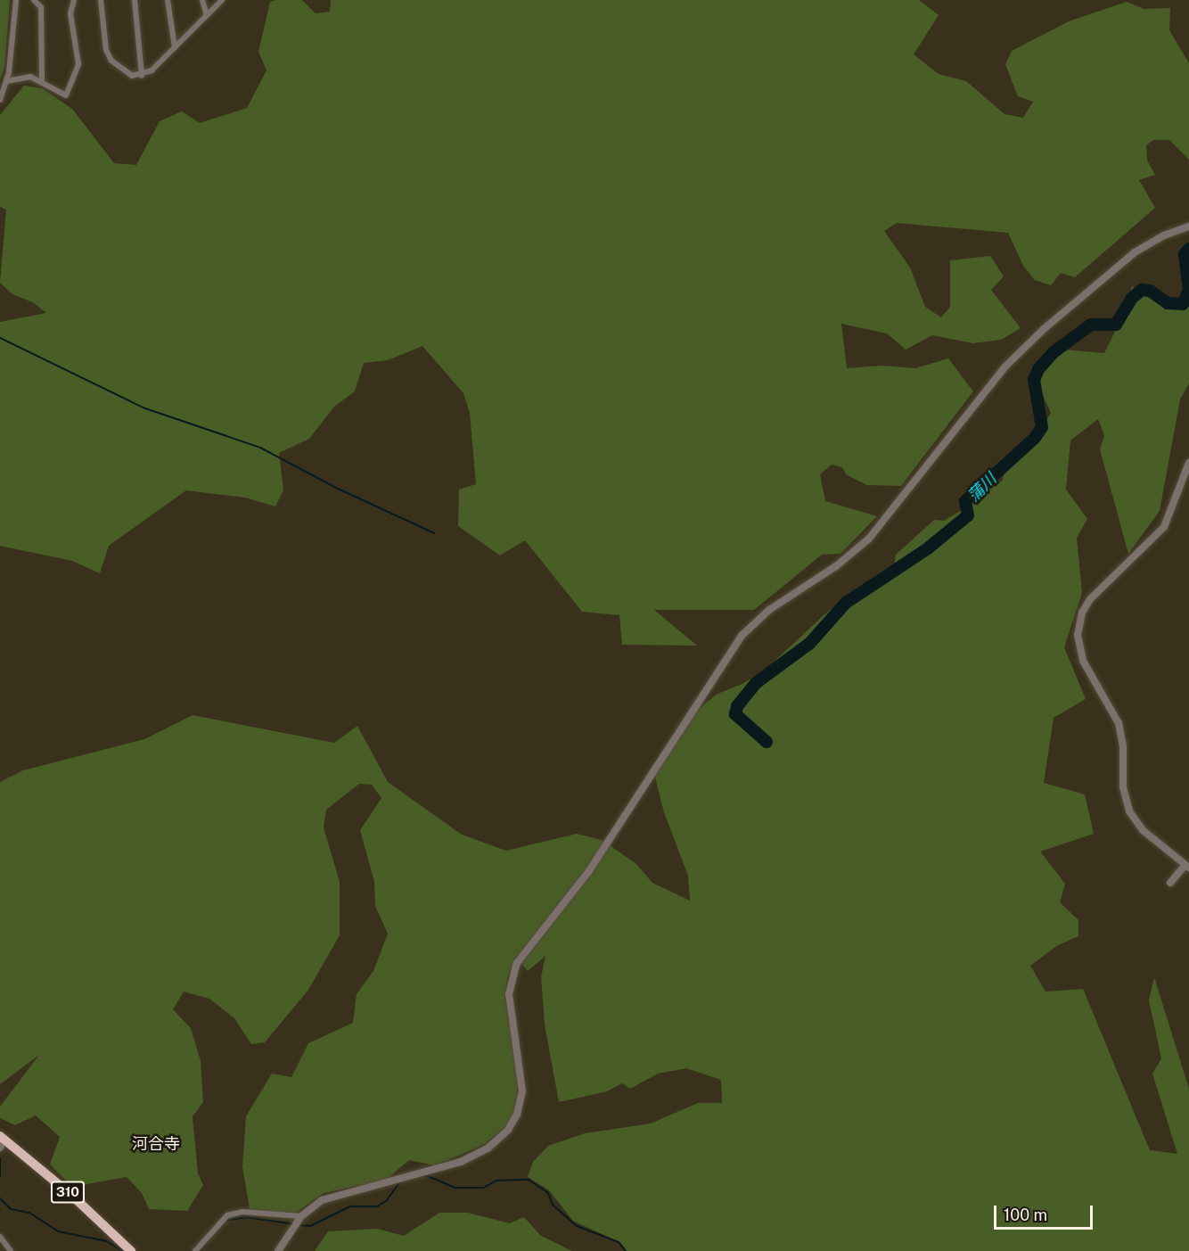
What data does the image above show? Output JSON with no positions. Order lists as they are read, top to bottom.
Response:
{
  "streets": {
    "highway": ["310"]
  },
  "districts": ["河合寺"],
  "water": ["蒲川"],
  "scale_bar": "100 m"
}
